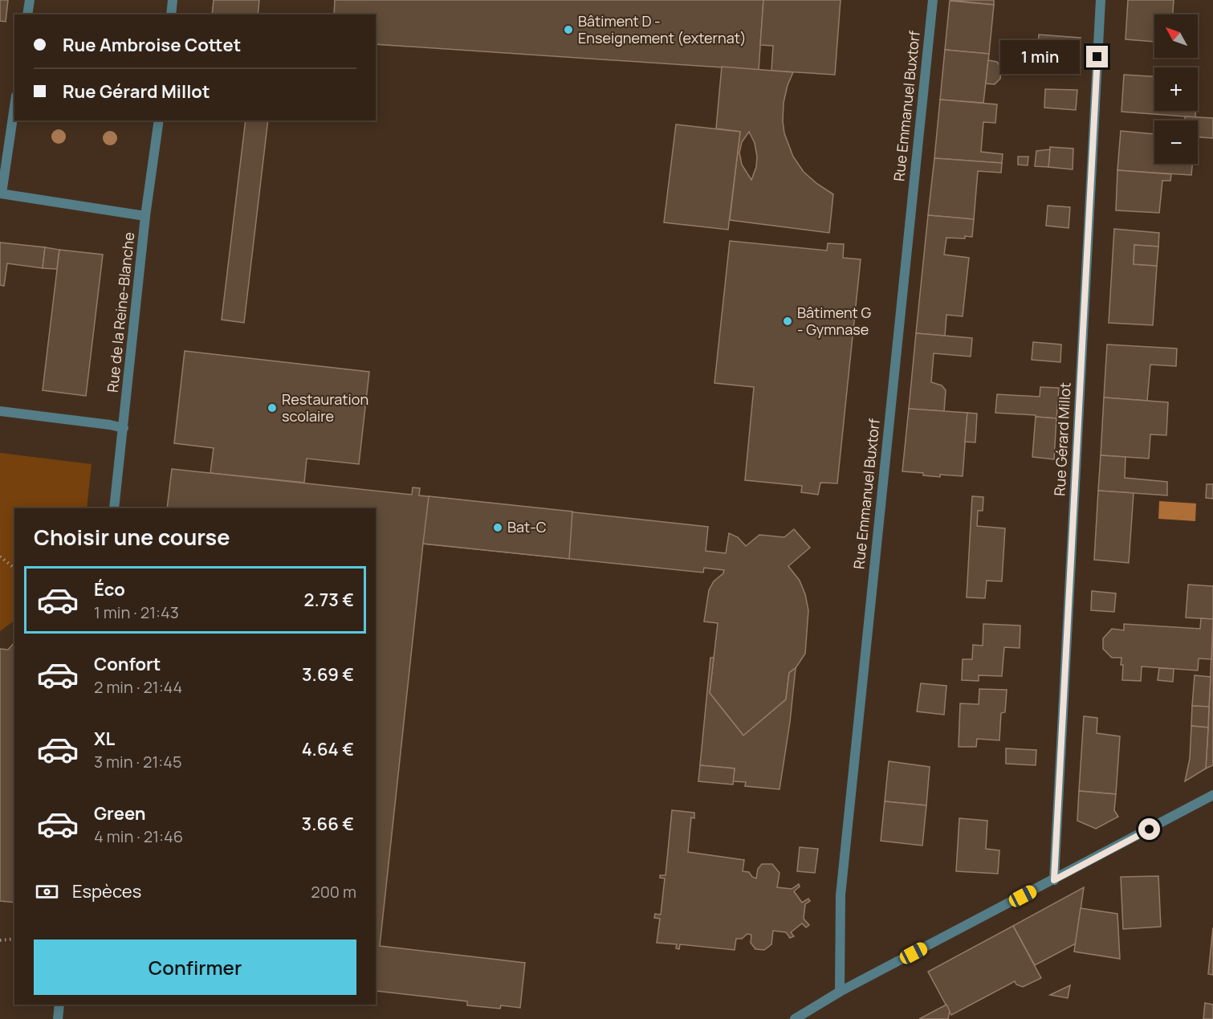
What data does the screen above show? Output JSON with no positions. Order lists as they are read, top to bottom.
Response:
{
  "streets": {
    "street": ["Rue Emmanuel Buxtorf", "Rue de la Reine-Blanche", "Rue Gérard Millot"]
  },
  "places": [
    "Bâtiment D - Enseignement (externat)",
    "Bâtiment G - Gymnase",
    "Restauration scolaire",
    "Bat-C"
  ],
  "north": "top left",
  "page": {
    "map_buttons": ["+", "−"],
    "banner": ["Rue Ambroise Cottet", "Rue Gérard Millot"],
    "bubble": "1 min",
    "heading": "Choisir une course",
    "list": [
      {
        "name": "Éco",
        "note": "1 min · 21:43",
        "value": "2.73 €"
      },
      {
        "name": "Confort",
        "note": "2 min · 21:44",
        "value": "3.69 €"
      },
      {
        "name": "XL",
        "note": "3 min · 21:45",
        "value": "4.64 €"
      },
      {
        "name": "Green",
        "note": "4 min · 21:46",
        "value": "3.66 €"
      }
    ],
    "pay": ["Espèces", "200 m"],
    "buttons": "Confirmer"
  }
}
